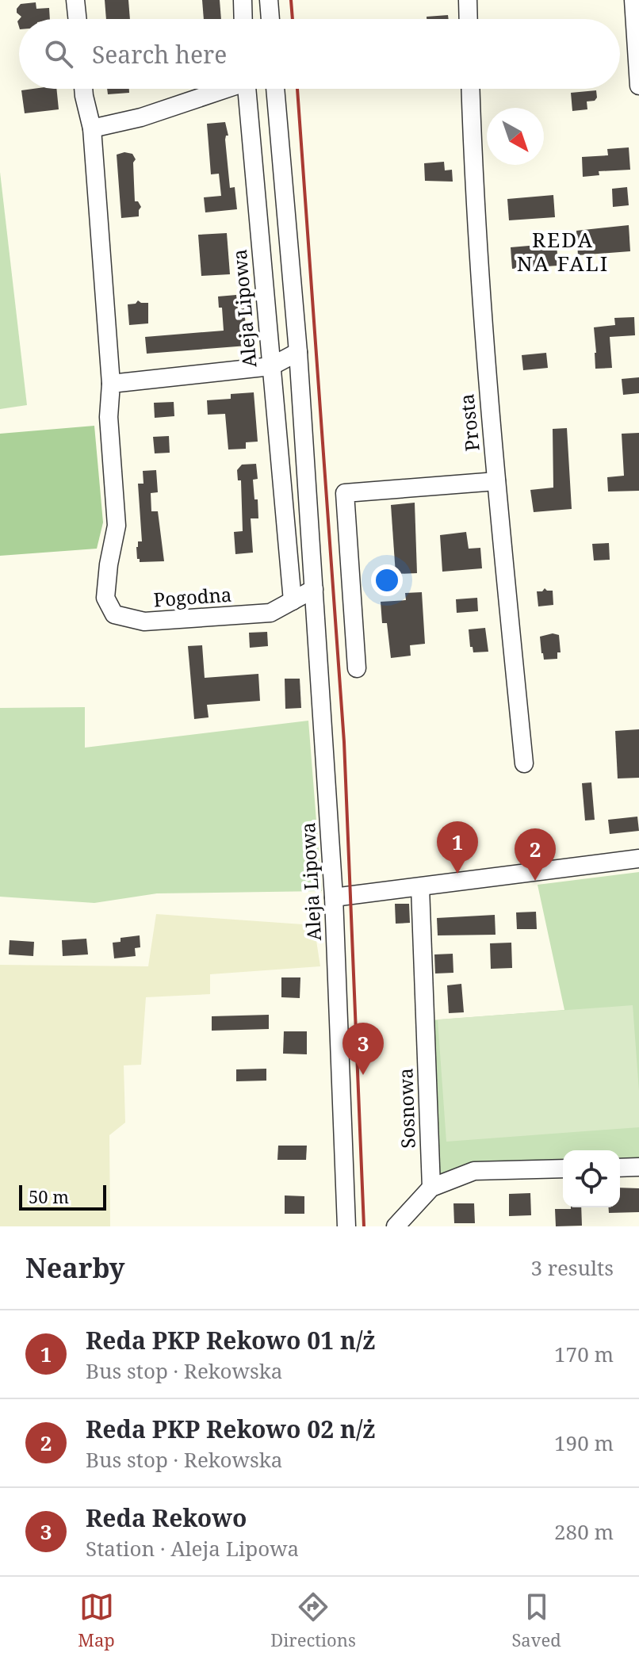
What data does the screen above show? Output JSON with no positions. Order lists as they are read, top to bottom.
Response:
{
  "streets": {
    "street": [
      "Aleja Lipowa",
      "Prosta",
      "Pogodna",
      "Sosnowa"
    ]
  },
  "crossings": [
    ["Aleja Lipowa", "Pogodna"]
  ],
  "districts": ["REDA NA FALI"],
  "scale_bar": "50 m",
  "north": "bottom right",
  "page": {
    "search": "Search here",
    "pins": ["1", "2", "3"],
    "scale": "50 m",
    "heading": ["Nearby", "3 results"],
    "list": [
      {
        "mark": "1",
        "name": "Reda PKP Rekowo 01 n/ż",
        "note": "Bus stop · Rekowska",
        "value": "170 m"
      },
      {
        "mark": "2",
        "name": "Reda PKP Rekowo 02 n/ż",
        "note": "Bus stop · Rekowska",
        "value": "190 m"
      },
      {
        "mark": "3",
        "name": "Reda Rekowo",
        "note": "Station · Aleja Lipowa",
        "value": "280 m"
      }
    ],
    "nav": ["Map", "Directions", "Saved"]
  }
}
